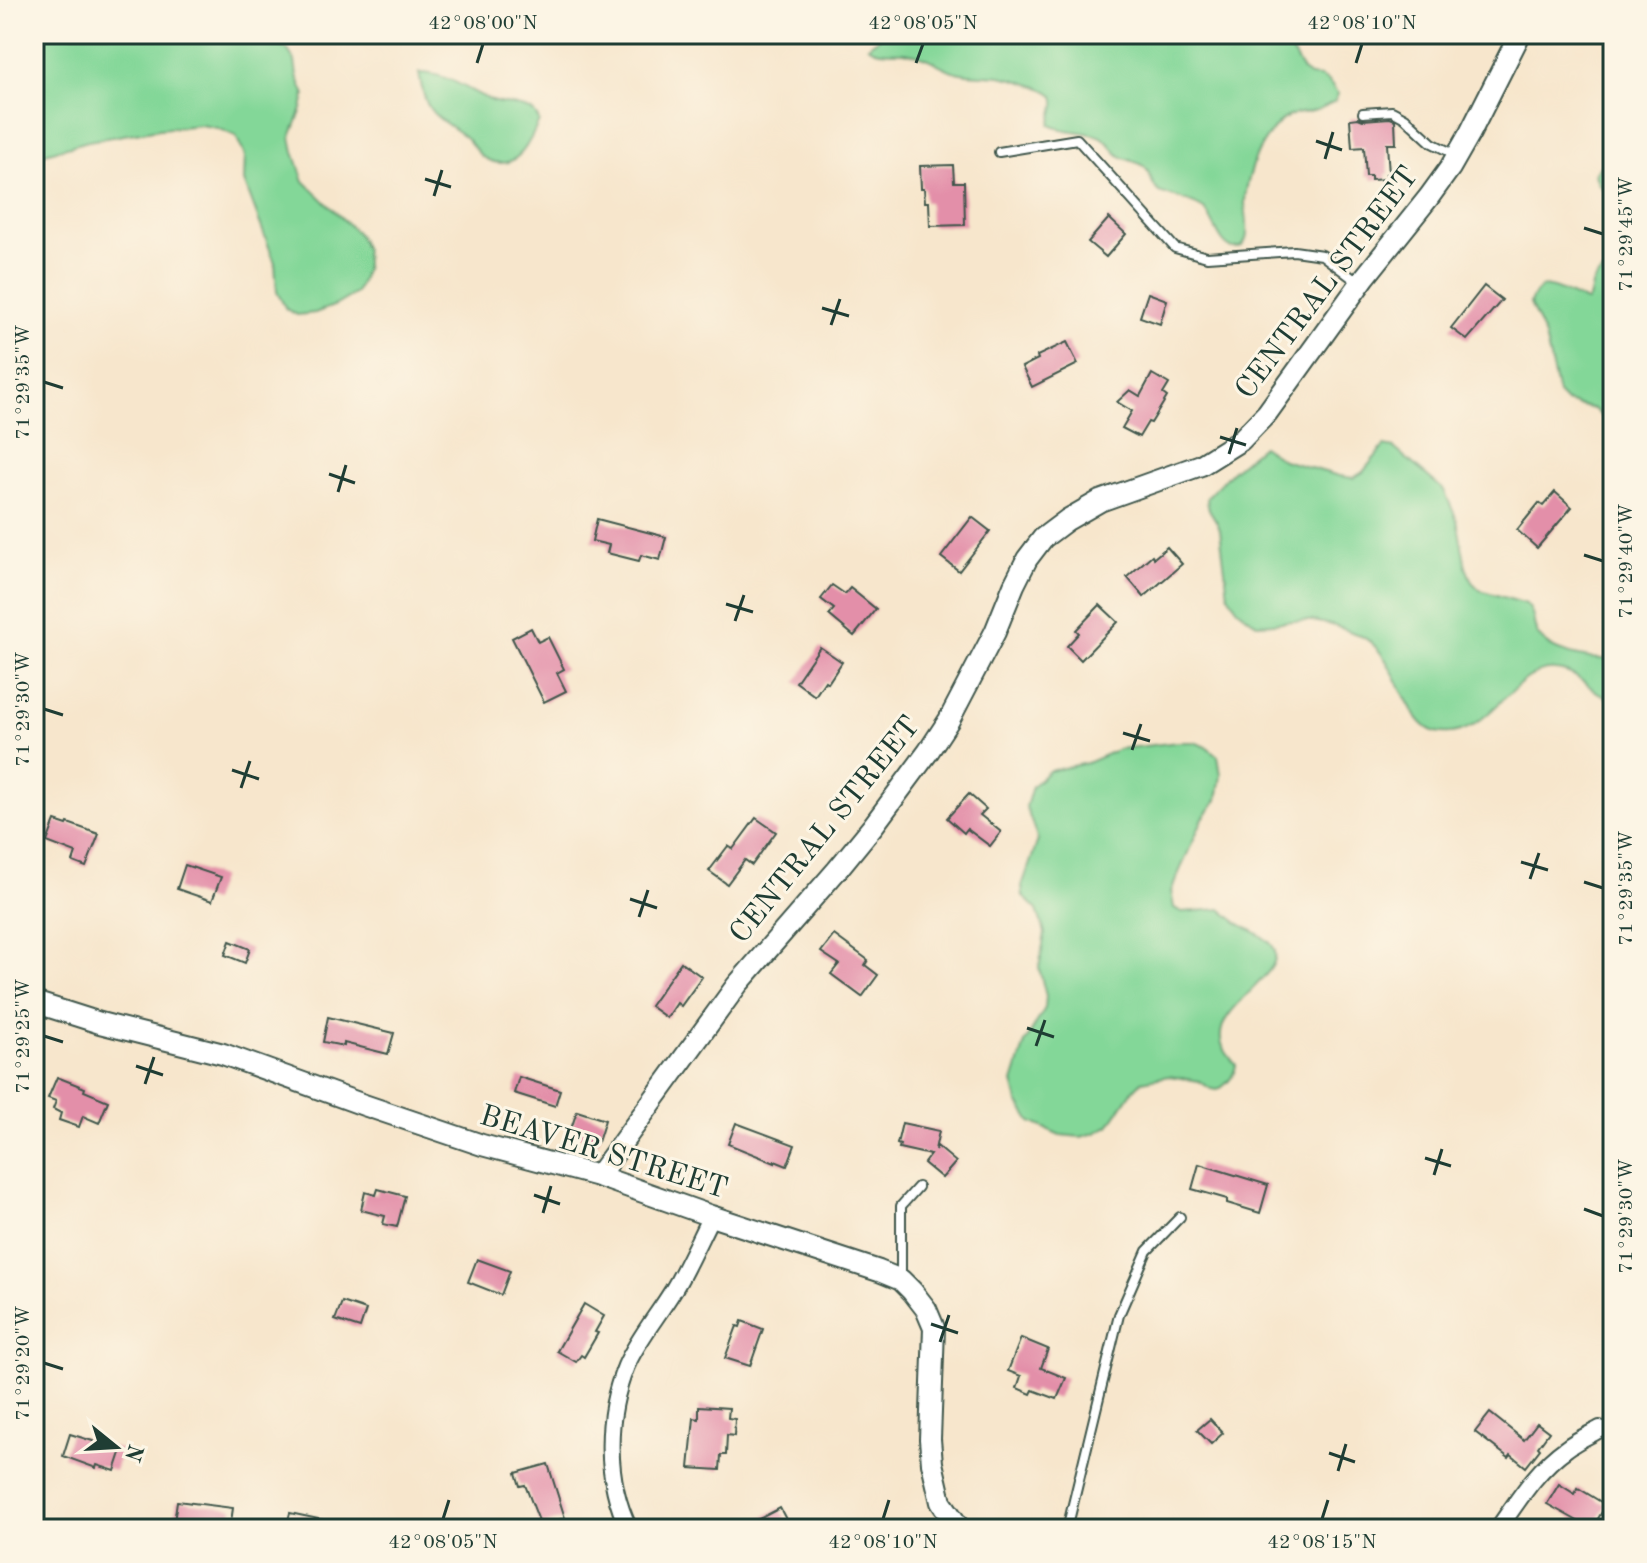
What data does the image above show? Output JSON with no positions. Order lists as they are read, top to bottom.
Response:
{
  "streets": {
    "street": ["CENTRAL STREET", "BEAVER STREET"]
  },
  "crossings": [
    ["CENTRAL STREET", "BEAVER STREET"]
  ],
  "north": "right",
  "coordinates": [
    "42°08'00\"N",
    "42°08'05\"N",
    "42°08'10\"N",
    "71°29'45\"W",
    "71°29'35\"W",
    "71°29'40\"W",
    "71°29'30\"W",
    "71°29'25\"W",
    "71°29'20\"W",
    "42°08'15\"N"
  ]
}
